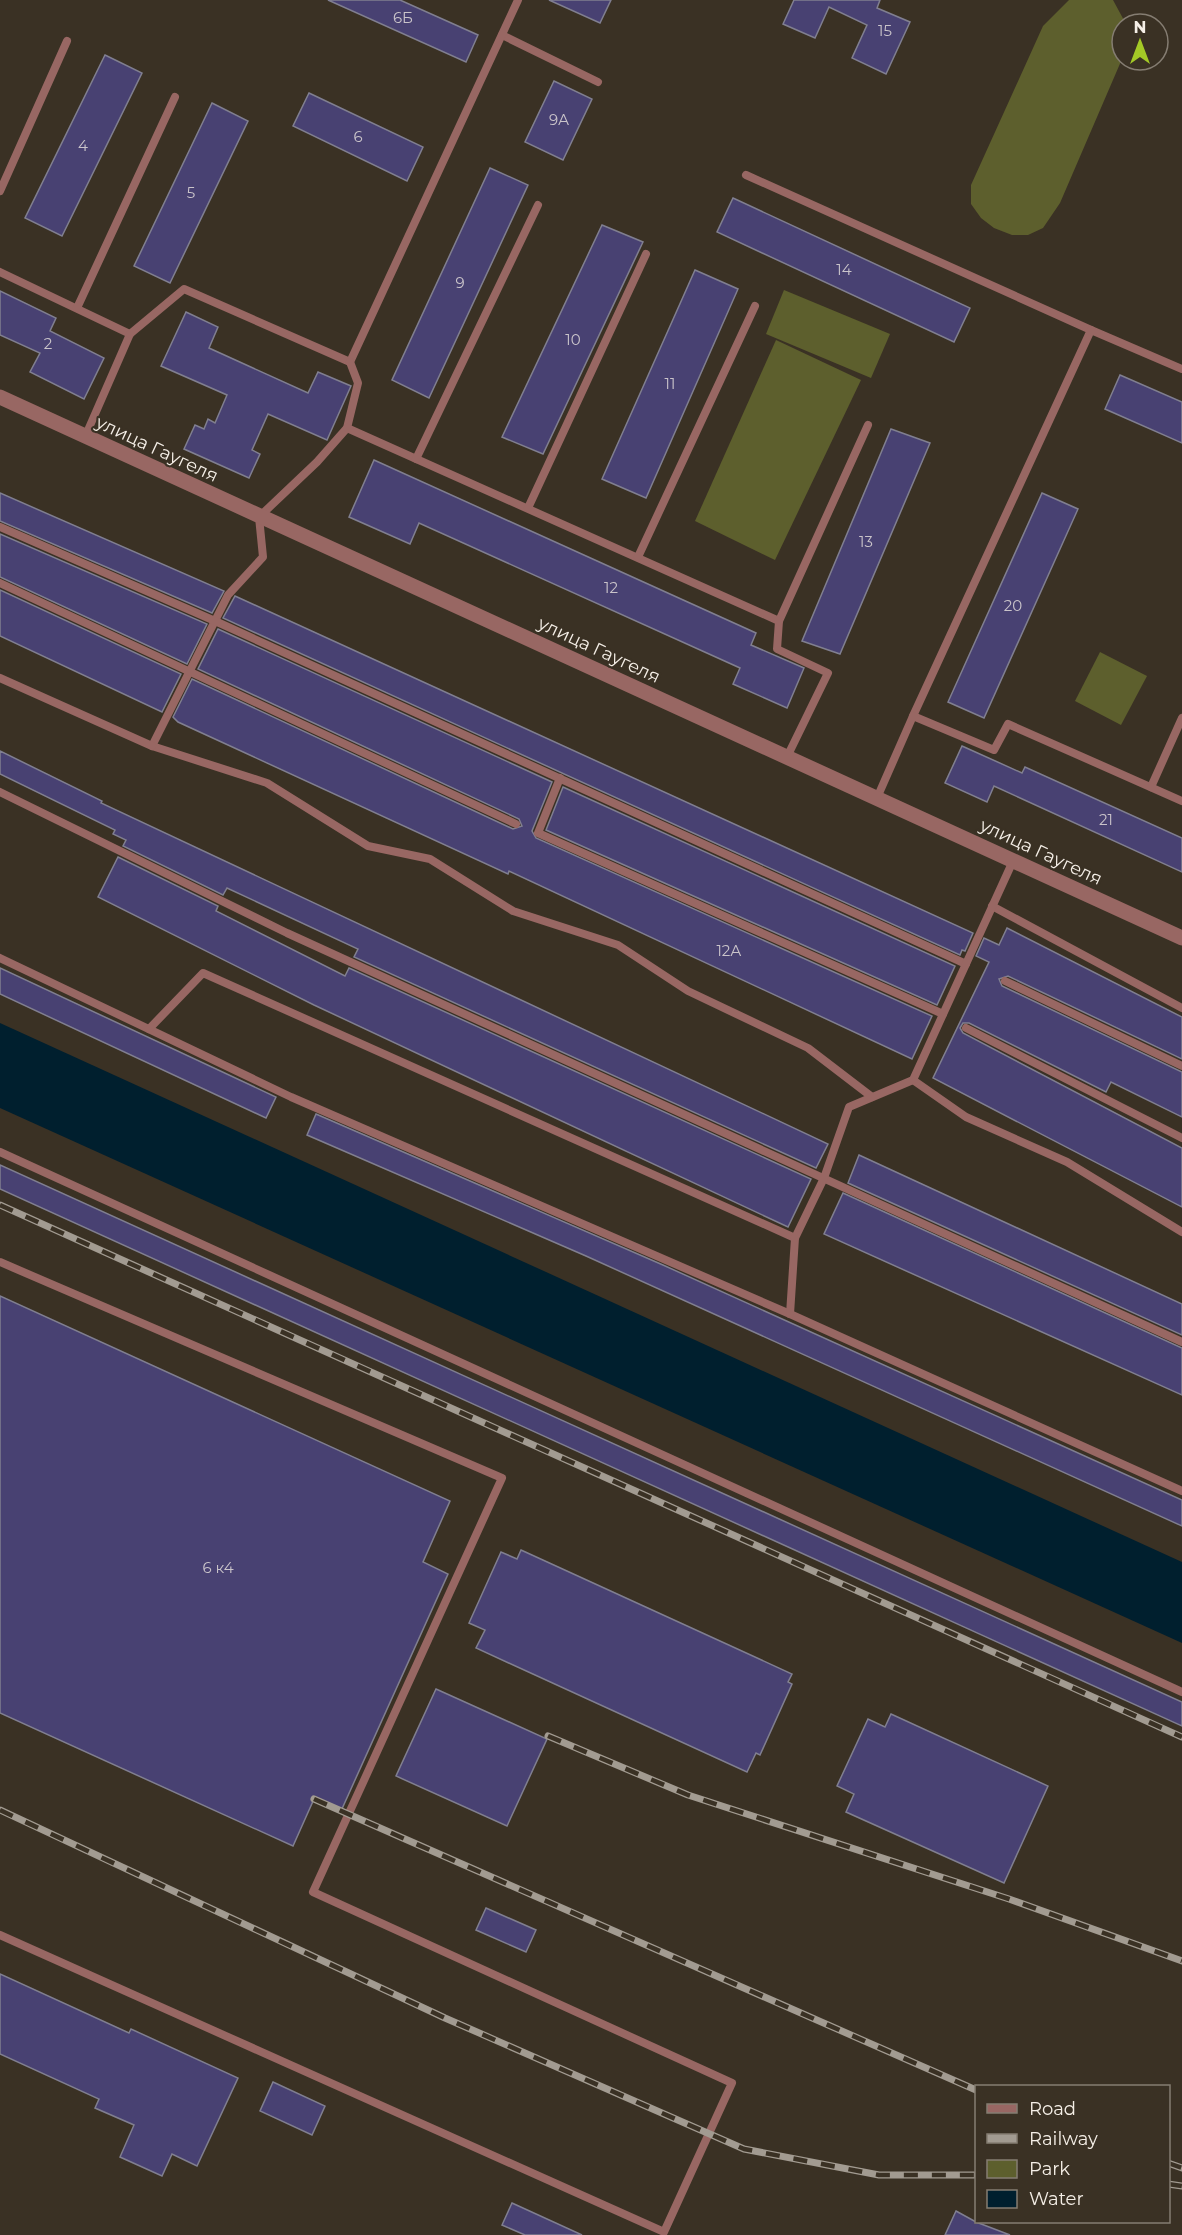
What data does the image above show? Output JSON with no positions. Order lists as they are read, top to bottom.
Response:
{
  "streets": {
    "street": ["улица Гаугеля"]
  },
  "house_numbers": [
    "6Б",
    "15",
    "9А",
    "6",
    "4",
    "5",
    "14",
    "9",
    "10",
    "2",
    "11",
    "13",
    "12",
    "20",
    "21",
    "12А",
    "6 к4"
  ],
  "legend": [
    "Road",
    "Railway",
    "Park",
    "Water"
  ],
  "north": "top"
}
